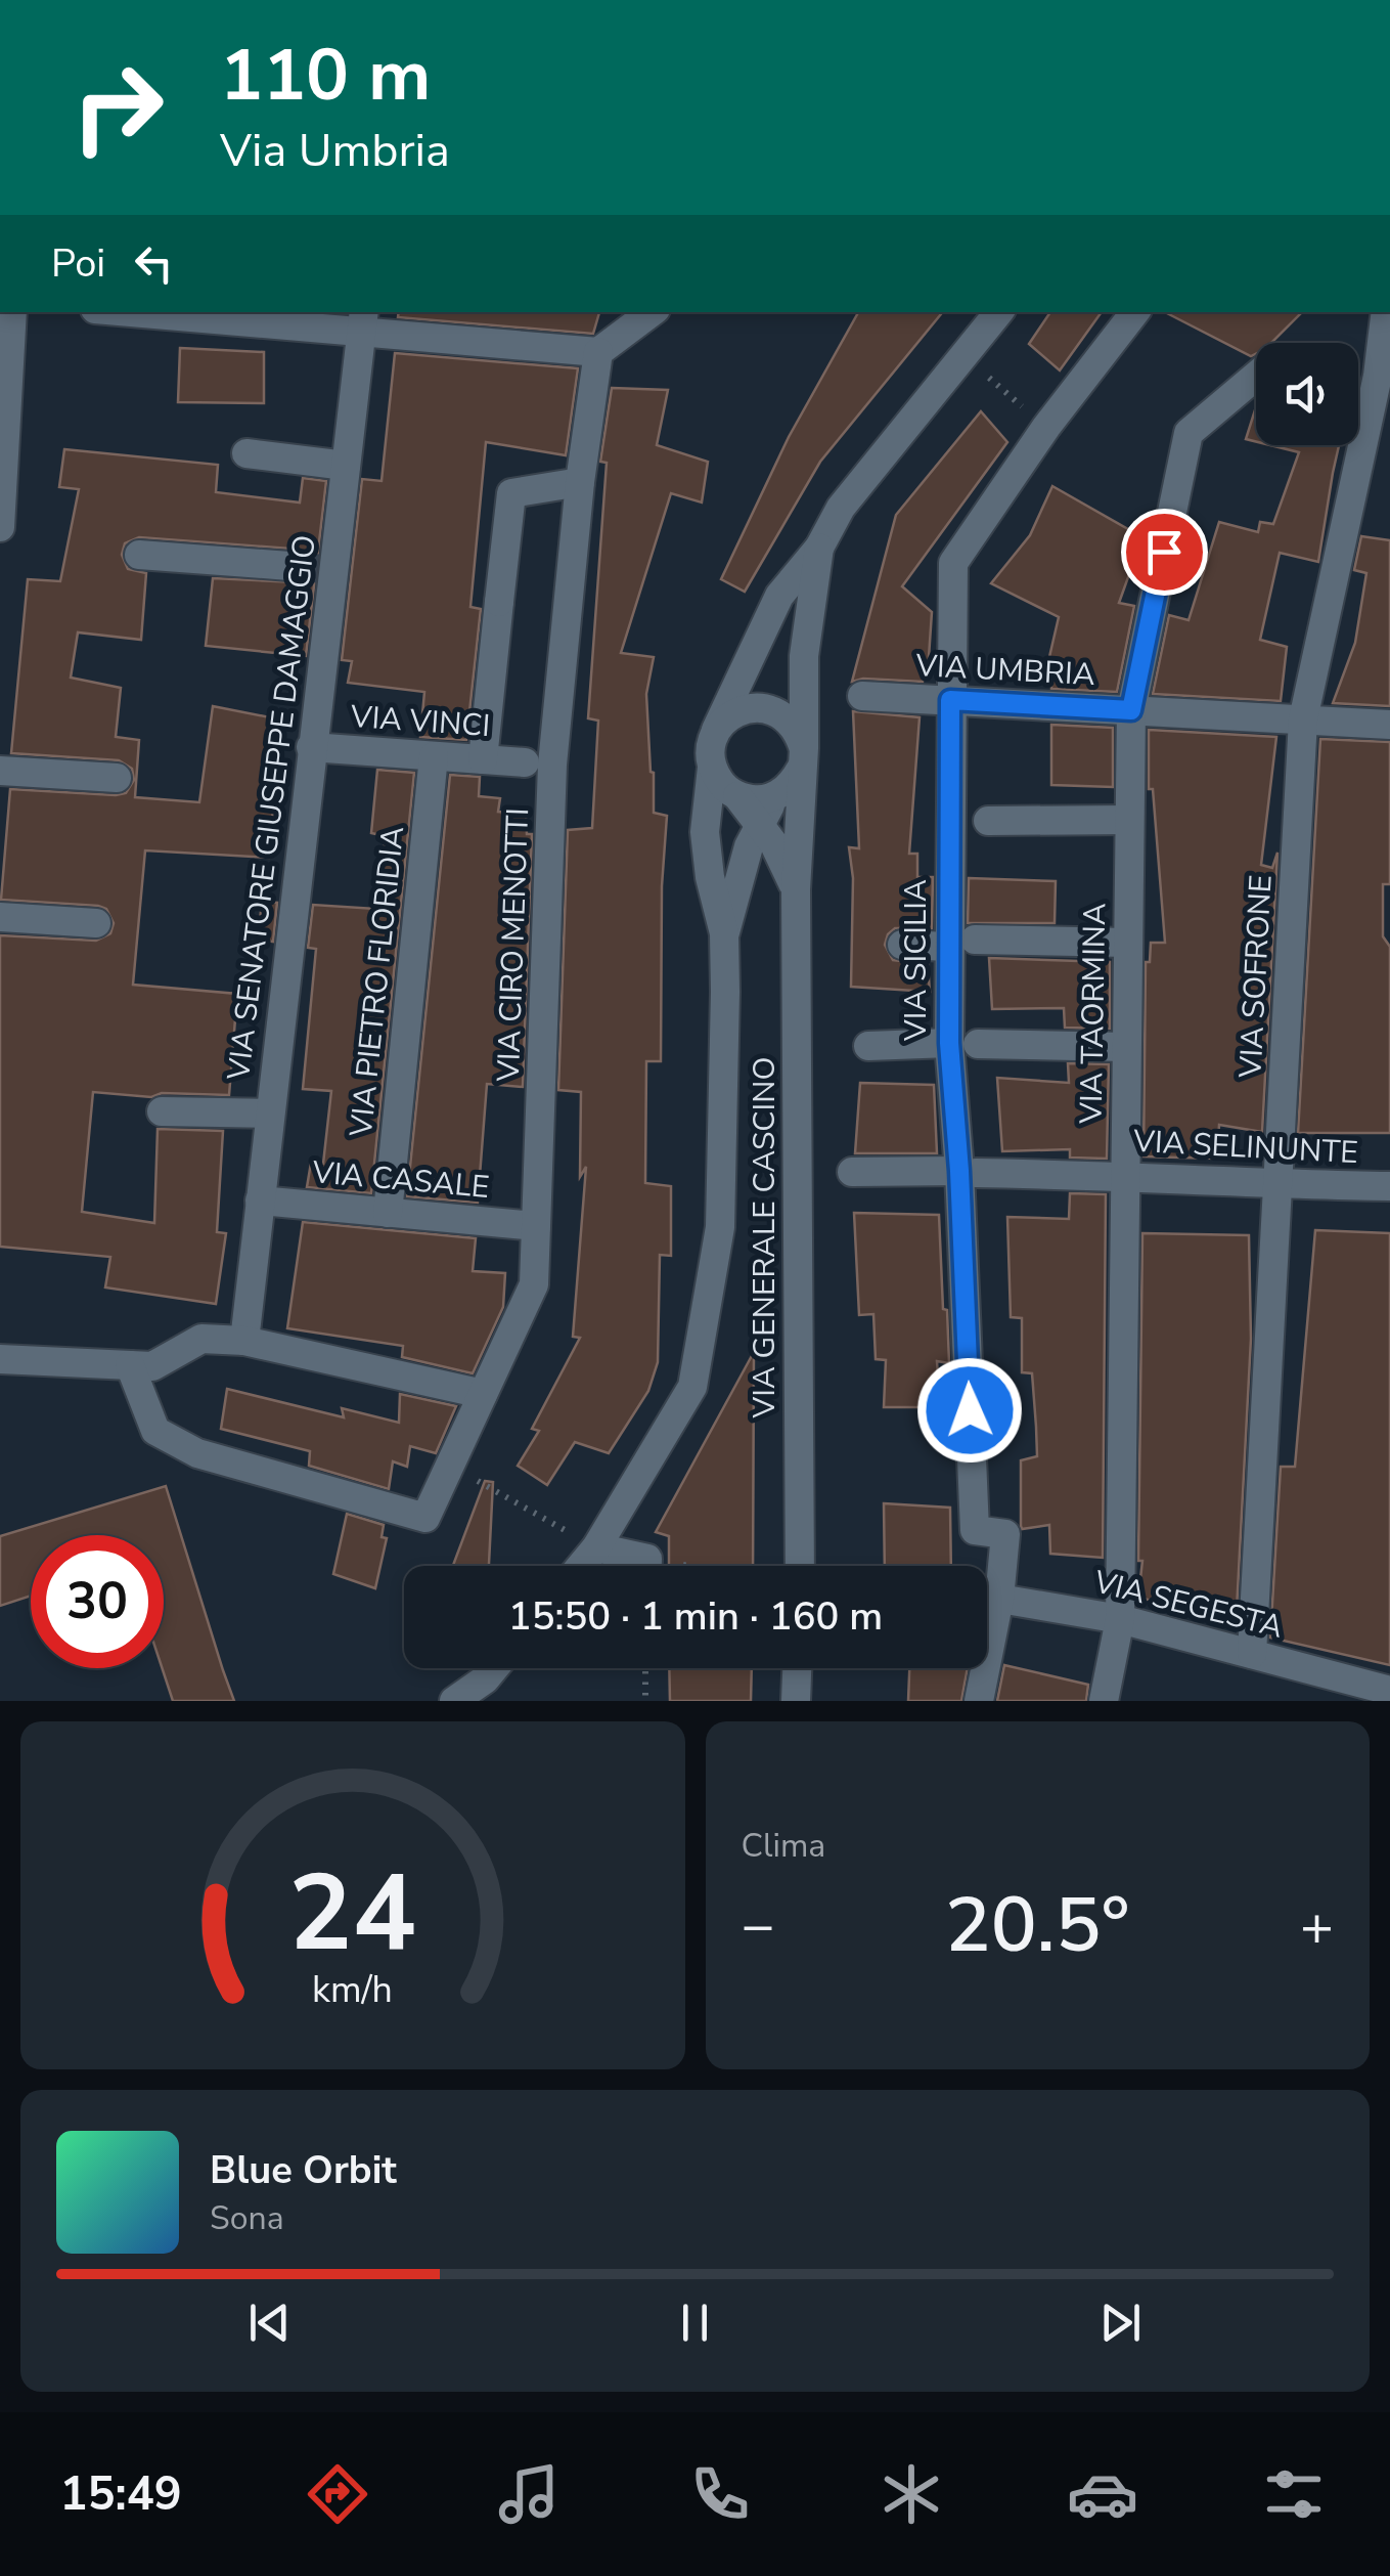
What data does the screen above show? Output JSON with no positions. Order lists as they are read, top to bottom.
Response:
{
  "streets": {
    "street": [
      "VIA UMBRIA",
      "VIA VINCI",
      "VIA SENATORE GIUSEPPE DAMAGGIO",
      "VIA CIRO MENOTTI",
      "VIA SICILIA",
      "VIA SOFRONE",
      "VIA PIETRO FLORIDIA",
      "VIA TAORMINA",
      "VIA SELINUNTE",
      "VIA CASALE",
      "VIA GENERALE CASCINO",
      "VIA SEGESTA"
    ]
  },
  "crossings": [
    ["VIA UMBRIA", "VIA SICILIA"],
    ["VIA UMBRIA", "VIA SOFRONE"],
    ["VIA UMBRIA", "VIA TAORMINA"],
    ["VIA VINCI", "VIA SENATORE GIUSEPPE DAMAGGIO"],
    ["VIA VINCI", "VIA PIETRO FLORIDIA"],
    ["VIA SENATORE GIUSEPPE DAMAGGIO", "VIA CASALE"],
    ["VIA CIRO MENOTTI", "VIA CASALE"],
    ["VIA SICILIA", "VIA SELINUNTE"],
    ["VIA SICILIA", "VIA SEGESTA"],
    ["VIA SOFRONE", "VIA SELINUNTE"],
    ["VIA SOFRONE", "VIA SEGESTA"],
    ["VIA PIETRO FLORIDIA", "VIA CASALE"],
    ["VIA TAORMINA", "VIA SELINUNTE"],
    ["VIA TAORMINA", "VIA SEGESTA"]
  ],
  "page": {
    "turn": ["110 m", "Via Umbria"],
    "then": "Poi",
    "limit": "30",
    "trip": "15:50 · 1 min · 160 m",
    "tile": "Clima",
    "heat": ["−", "20.5°", "+"],
    "song": ["Blue Orbit", "Sona"],
    "tabs": "15:49",
    "gauge": ["24", "km/h"]
  }
}
